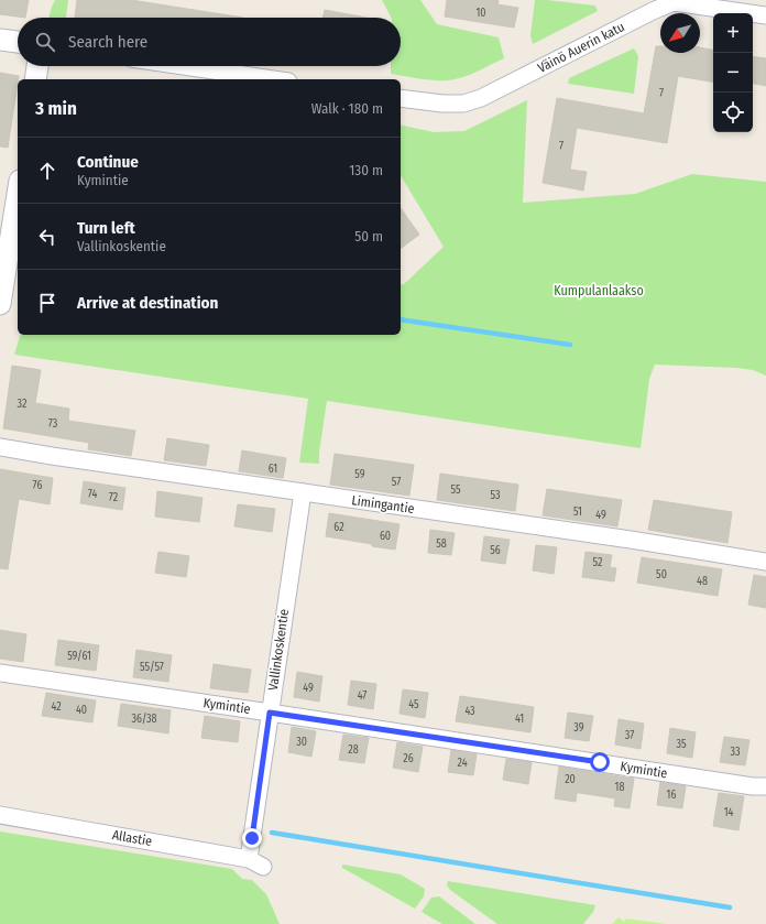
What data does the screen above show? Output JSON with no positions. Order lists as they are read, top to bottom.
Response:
{
  "streets": {
    "street": [
      "Väinö Auerin katu",
      "Limingantie",
      "Vallinkoskentie",
      "Kymintie",
      "Allastie"
    ]
  },
  "crossings": [
    ["Limingantie", "Vallinkoskentie"],
    ["Vallinkoskentie", "Kymintie"],
    ["Vallinkoskentie", "Allastie"]
  ],
  "parks": ["Kumpulanlaakso"],
  "house_numbers": [
    "10",
    "7",
    "7",
    "32",
    "73",
    "61",
    "59",
    "57",
    "76",
    "55",
    "74",
    "53",
    "72",
    "51",
    "49",
    "62",
    "60",
    "58",
    "56",
    "52",
    "50",
    "48",
    "59/61",
    "55/57",
    "49",
    "47",
    "45",
    "42",
    "40",
    "43",
    "36/38",
    "41",
    "39",
    "37",
    "30",
    "35",
    "28",
    "33",
    "26",
    "24",
    "20",
    "18",
    "16",
    "14"
  ],
  "north": "bottom left",
  "page": {
    "map_buttons": ["+", "−"],
    "search": "Search here",
    "heading": ["3 min", "Walk · 180 m"],
    "list": [
      ["Continue", "Kymintie", "130 m"],
      ["Turn left", "Vallinkoskentie", "50 m"],
      "Arrive at destination"
    ]
  }
}
